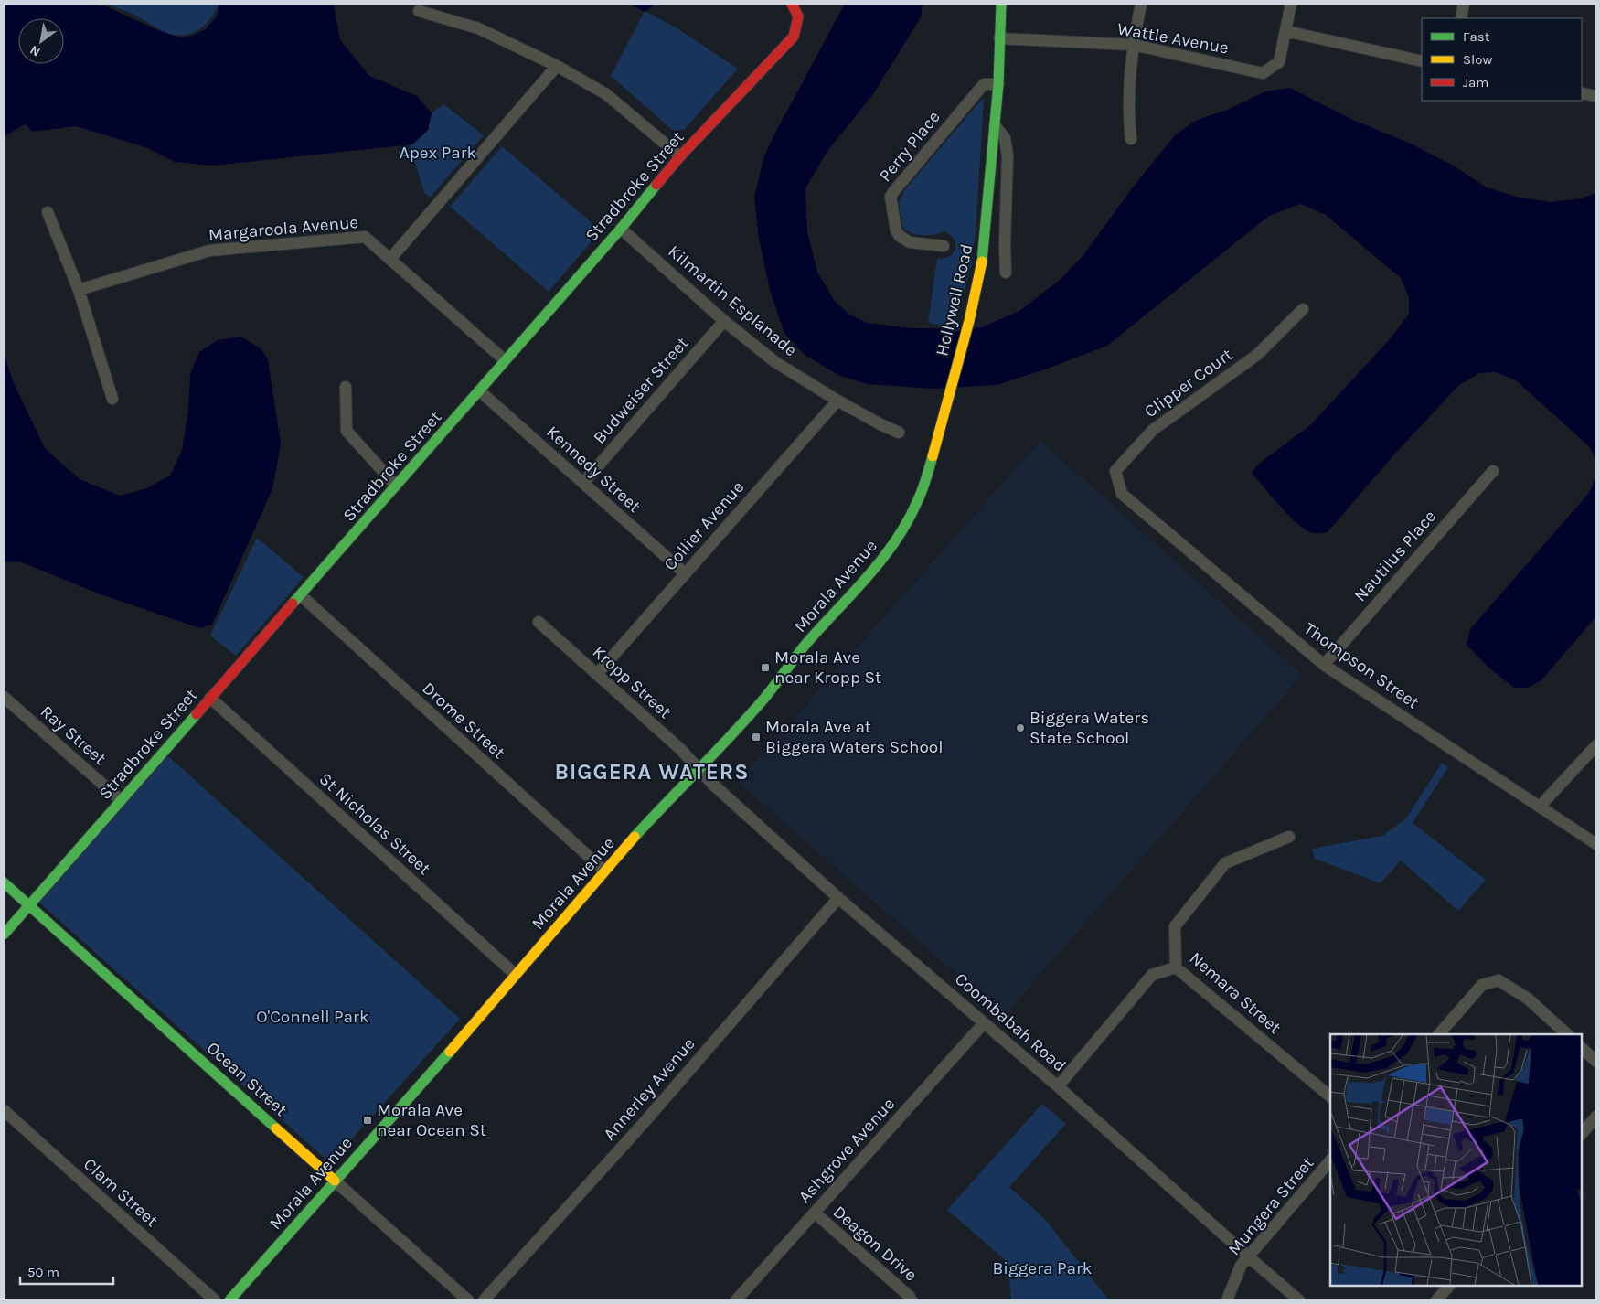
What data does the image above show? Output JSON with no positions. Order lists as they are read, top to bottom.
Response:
{
  "streets": {
    "street": [
      "Wattle Avenue",
      "Perry Place",
      "Stradbroke Street",
      "Margaroola Avenue",
      "Hollywell Road",
      "Kilmartin Esplanade",
      "Clipper Court",
      "Budweiser Street",
      "Kennedy Street",
      "Collier Avenue",
      "Nautilus Place",
      "Morala Avenue",
      "Thompson Street",
      "Kropp Street",
      "Drome Street",
      "Ray Street",
      "St Nicholas Street",
      "Nemara Street",
      "Coombabah Road",
      "Ocean Street",
      "Annerley Avenue",
      "Ashgrove Avenue",
      "Clam Street",
      "Mungera Street",
      "Deagon Drive"
    ]
  },
  "crossings": [
    ["Wattle Avenue", "Hollywell Road"],
    ["Perry Place", "Hollywell Road"],
    ["Stradbroke Street", "Margaroola Avenue"],
    ["Stradbroke Street", "Kilmartin Esplanade"],
    ["Stradbroke Street", "Kennedy Street"],
    ["Stradbroke Street", "Drome Street"],
    ["Stradbroke Street", "Ray Street"],
    ["Stradbroke Street", "St Nicholas Street"],
    ["Stradbroke Street", "Ocean Street"],
    ["Hollywell Road", "Morala Avenue"],
    ["Kilmartin Esplanade", "Budweiser Street"],
    ["Kilmartin Esplanade", "Collier Avenue"],
    ["Clipper Court", "Thompson Street"],
    ["Budweiser Street", "Kennedy Street"],
    ["Kennedy Street", "Collier Avenue"],
    ["Collier Avenue", "Kropp Street"],
    ["Nautilus Place", "Thompson Street"],
    ["Morala Avenue", "Kropp Street"],
    ["Morala Avenue", "Drome Street"],
    ["Morala Avenue", "St Nicholas Street"],
    ["Morala Avenue", "Coombabah Road"],
    ["Morala Avenue", "Ocean Street"],
    ["Kropp Street", "Coombabah Road"],
    ["Coombabah Road", "Annerley Avenue"],
    ["Coombabah Road", "Ashgrove Avenue"],
    ["Coombabah Road", "Mungera Street"],
    ["Ashgrove Avenue", "Deagon Drive"]
  ],
  "districts": ["BIGGERA WATERS"],
  "parks": ["Apex Park", "O'Connell Park", "Biggera Park"],
  "places": {
    "transit": ["Morala Ave near Kropp St", "Morala Ave at Biggera Waters School", "Morala Ave near Ocean St"],
    "other": ["Biggera Waters State School"]
  },
  "legend": ["Fast", "Slow", "Jam"],
  "scale_bar": "50 m",
  "north": "bottom left"
}
